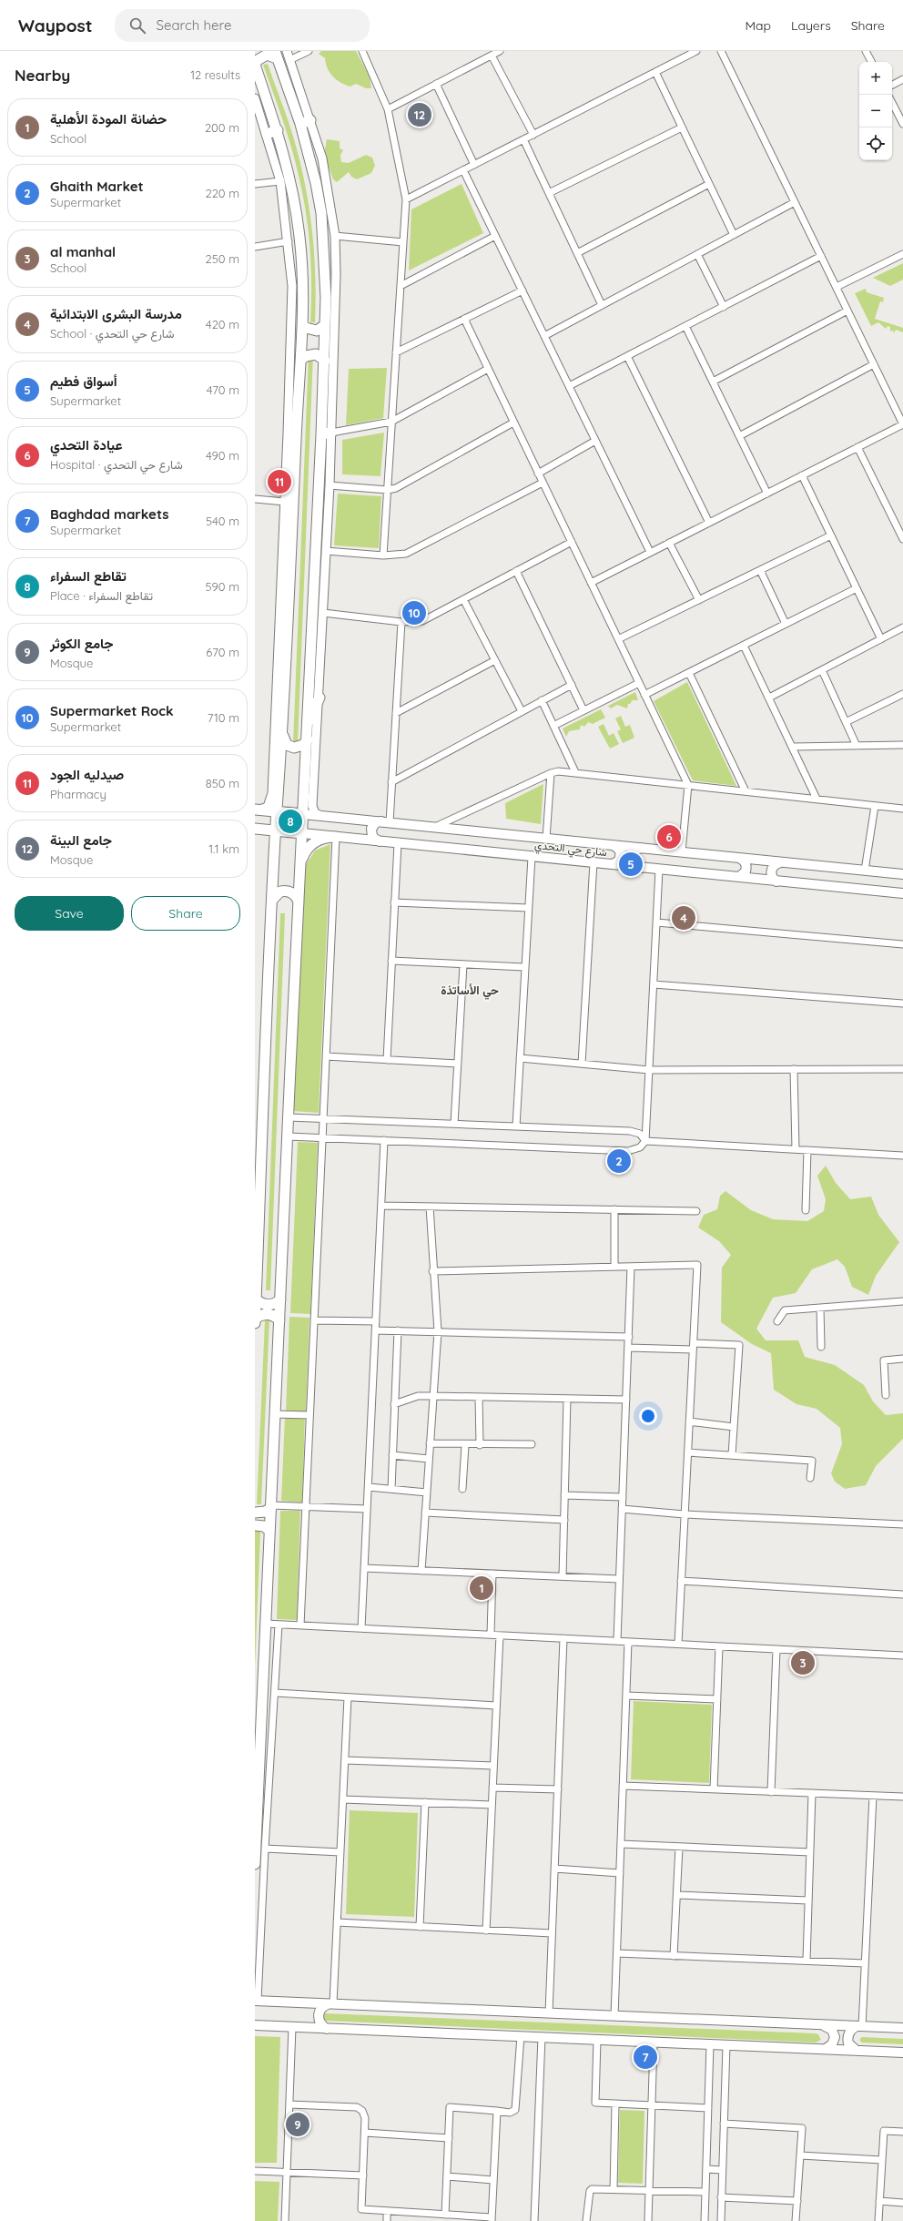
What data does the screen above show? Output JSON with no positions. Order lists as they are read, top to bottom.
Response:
{
  "streets": {
    "main road": ["شارع حي التحدي"]
  },
  "districts": ["حي الأساتذة"],
  "page": {
    "header": "Waypost",
    "search": "Search here",
    "nav": ["Map", "Layers", "Share"],
    "heading": ["Nearby", "12 results"],
    "map_buttons": ["+", "−"],
    "list": [
      {
        "mark": "1",
        "name": "حضانة المودة الأهلية",
        "note": "School",
        "value": "200 m"
      },
      {
        "mark": "2",
        "name": "Ghaith Market",
        "note": "Supermarket",
        "value": "220 m"
      },
      {
        "mark": "3",
        "name": "al manhal",
        "note": "School",
        "value": "250 m"
      },
      {
        "mark": "4",
        "name": "مدرسة البشرى الابتدائية",
        "note": "School · شارع حي التحدي",
        "value": "420 m"
      },
      {
        "mark": "5",
        "name": "أسواق فطيم",
        "note": "Supermarket",
        "value": "470 m"
      },
      {
        "mark": "6",
        "name": "عيادة التحدي",
        "note": "Hospital · شارع حي التحدي",
        "value": "490 m"
      },
      {
        "mark": "7",
        "name": "Baghdad markets",
        "note": "Supermarket",
        "value": "540 m"
      },
      {
        "mark": "8",
        "name": "تقاطع السفراء",
        "note": "Place · تقاطع السفراء",
        "value": "590 m"
      },
      {
        "mark": "9",
        "name": "جامع الكوثر",
        "note": "Mosque",
        "value": "670 m"
      },
      {
        "mark": "10",
        "name": "Supermarket Rock",
        "note": "Supermarket",
        "value": "710 m"
      },
      {
        "mark": "11",
        "name": "صيدليه الجود",
        "note": "Pharmacy",
        "value": "850 m"
      },
      {
        "mark": "12",
        "name": "جامع البينة",
        "note": "Mosque",
        "value": "1.1 km"
      }
    ],
    "pins": [
      "12",
      "11",
      "10",
      "8",
      "6",
      "5",
      "4",
      "2",
      "1",
      "3",
      "7",
      "9"
    ],
    "buttons": ["Save", "Share"]
  }
}
